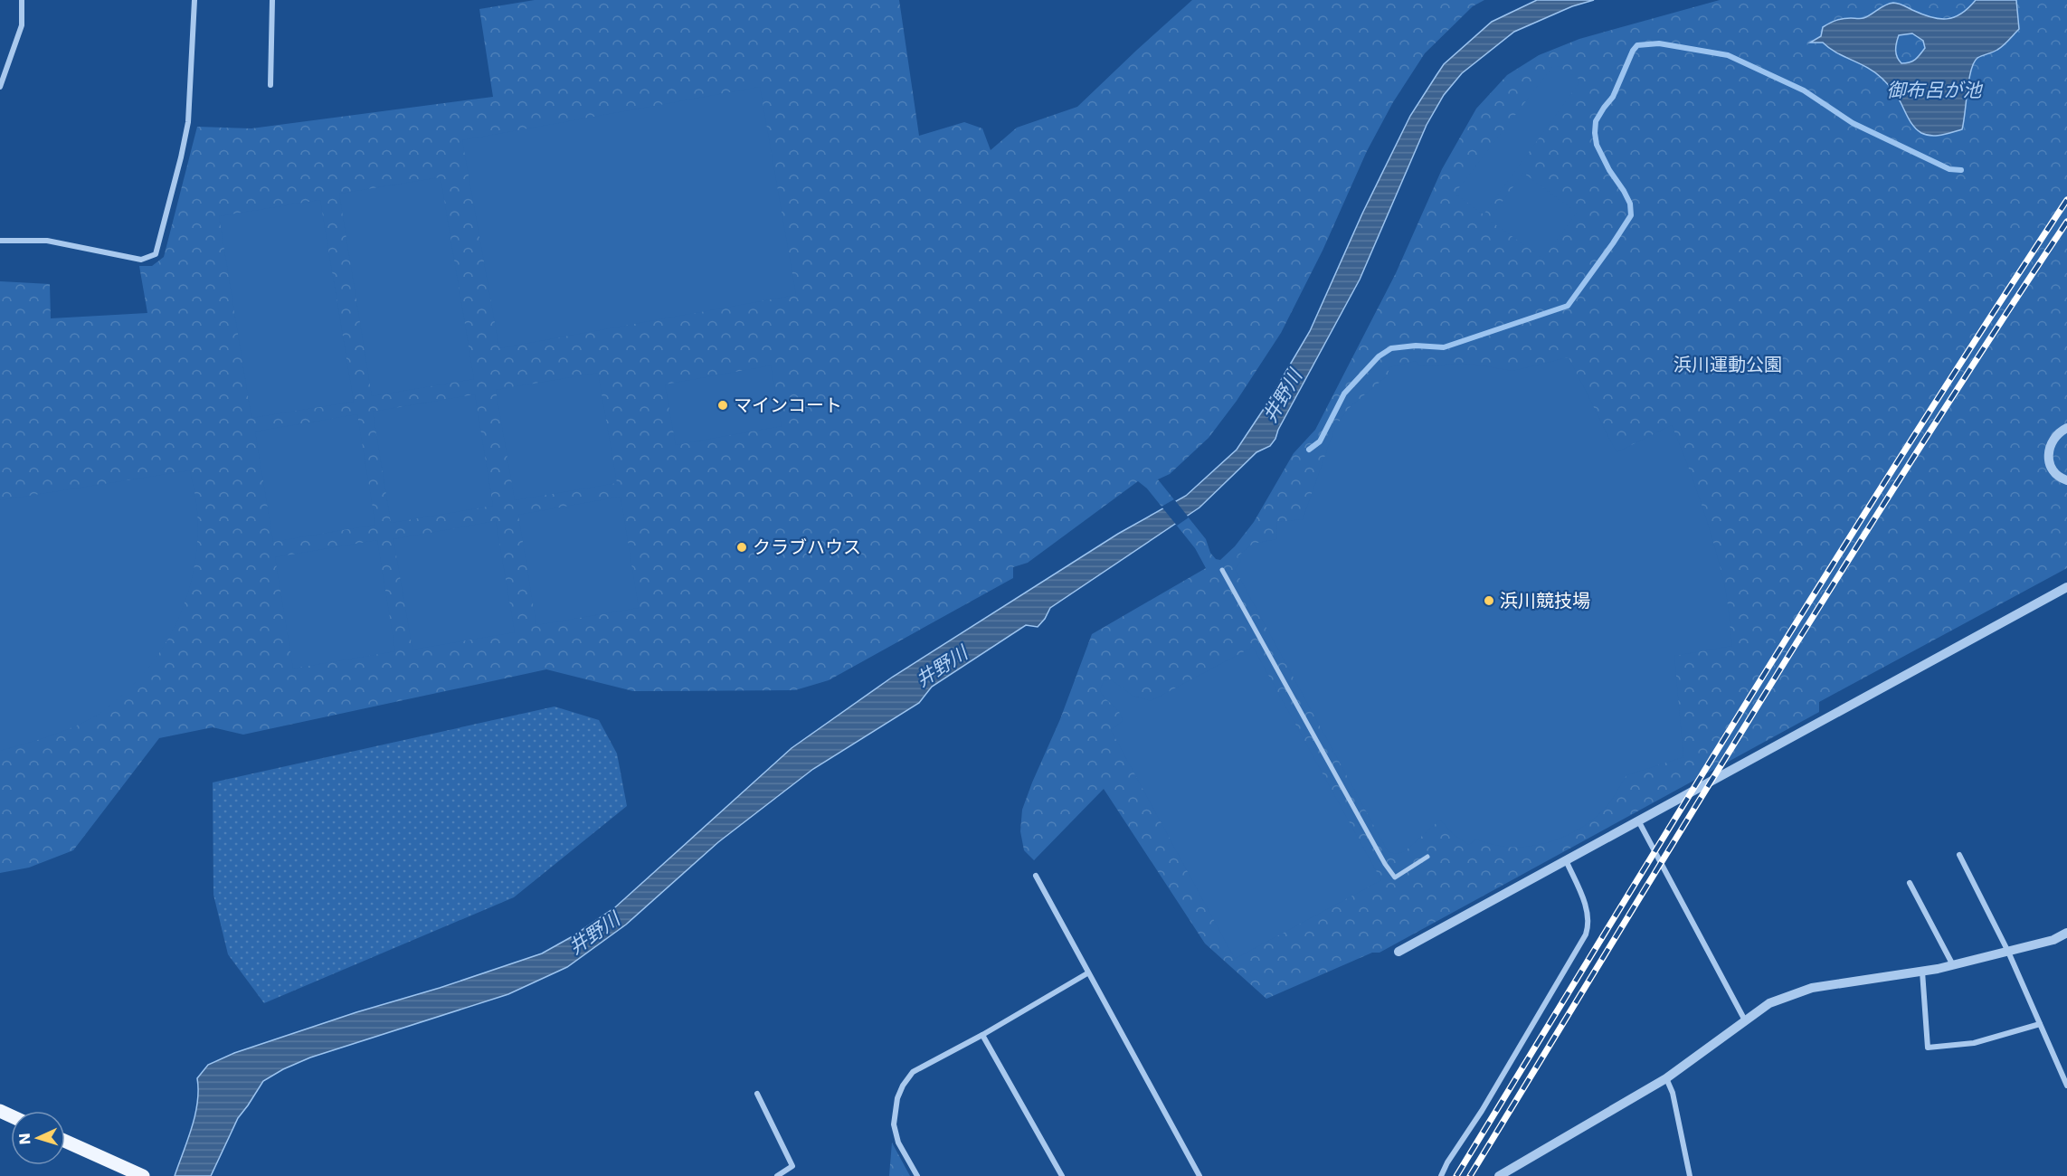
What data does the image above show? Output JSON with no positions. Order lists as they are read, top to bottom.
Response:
{
  "water": ["御布呂が池", "井野川"],
  "parks": ["浜川運動公園"],
  "places": ["マインコート", "クラブハウス", "浜川競技場"],
  "north": "left"
}
